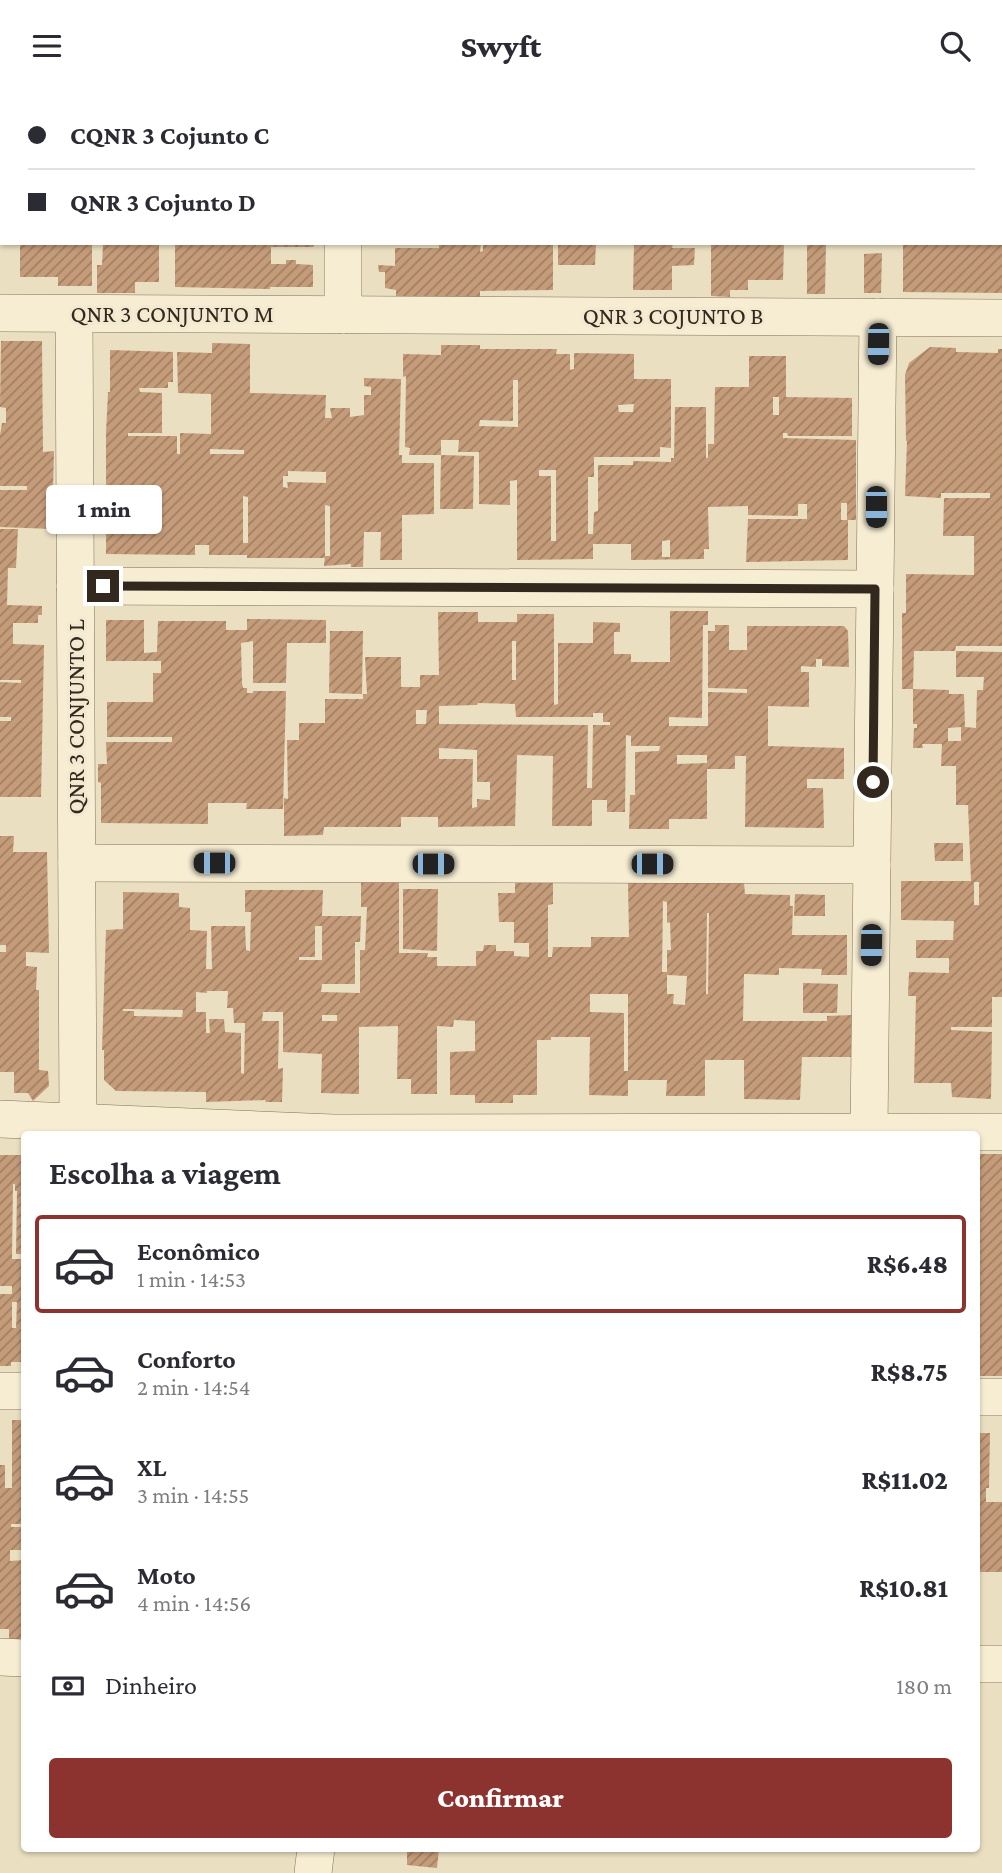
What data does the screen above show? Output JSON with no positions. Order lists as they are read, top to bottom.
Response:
{
  "streets": {
    "street": ["QNR 3 CONJUNTO M", "QNR 3 COJUNTO B", "QNR 3 CONJUNTO L"]
  },
  "crossings": [
    ["QNR 3 CONJUNTO M", "QNR 3 COJUNTO B"],
    ["QNR 3 CONJUNTO M", "QNR 3 CONJUNTO L"]
  ],
  "page": {
    "header": "Swyft",
    "banner": ["CQNR 3 Cojunto C", "QNR 3 Cojunto D"],
    "bubble": "1 min",
    "heading": "Escolha a viagem",
    "list": [
      {
        "name": "Econômico",
        "note": "1 min · 14:53",
        "value": "R$6.48"
      },
      {
        "name": "Conforto",
        "note": "2 min · 14:54",
        "value": "R$8.75"
      },
      {
        "name": "XL",
        "note": "3 min · 14:55",
        "value": "R$11.02"
      },
      {
        "name": "Moto",
        "note": "4 min · 14:56",
        "value": "R$10.81"
      }
    ],
    "pay": ["Dinheiro", "180 m"],
    "buttons": "Confirmar"
  }
}
